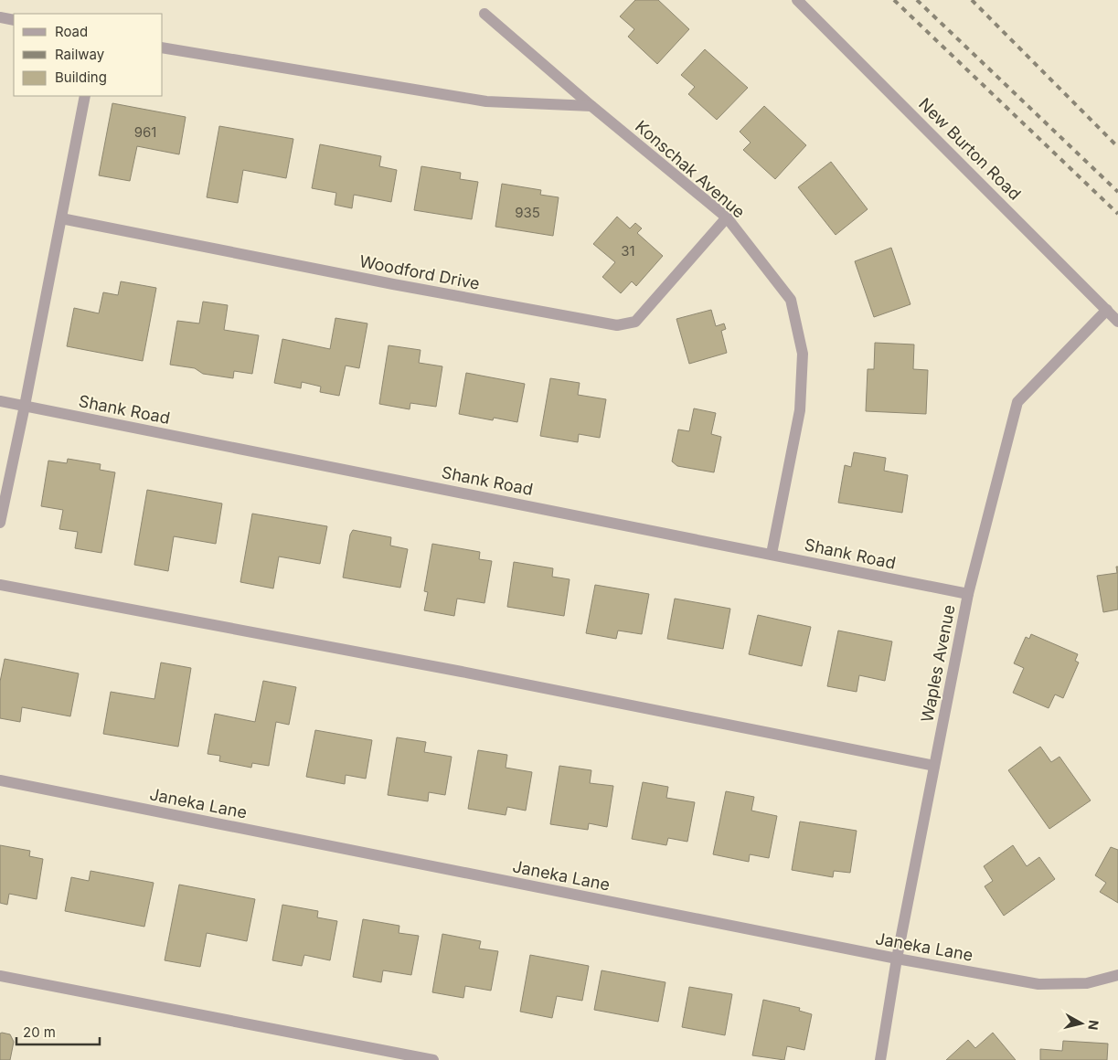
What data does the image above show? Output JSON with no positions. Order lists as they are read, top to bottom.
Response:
{
  "streets": {
    "street": [
      "New Burton Road",
      "Konschak Avenue",
      "Woodford Drive",
      "Shank Road",
      "Waples Avenue",
      "Janeka Lane"
    ]
  },
  "crossings": [
    ["New Burton Road", "Waples Avenue"],
    ["Konschak Avenue", "Woodford Drive"],
    ["Konschak Avenue", "Shank Road"],
    ["Shank Road", "Waples Avenue"],
    ["Waples Avenue", "Janeka Lane"]
  ],
  "house_numbers": ["961", "935", "31"],
  "legend": ["Road", "Railway", "Building"],
  "scale_bar": "20 m",
  "north": "right"
}
